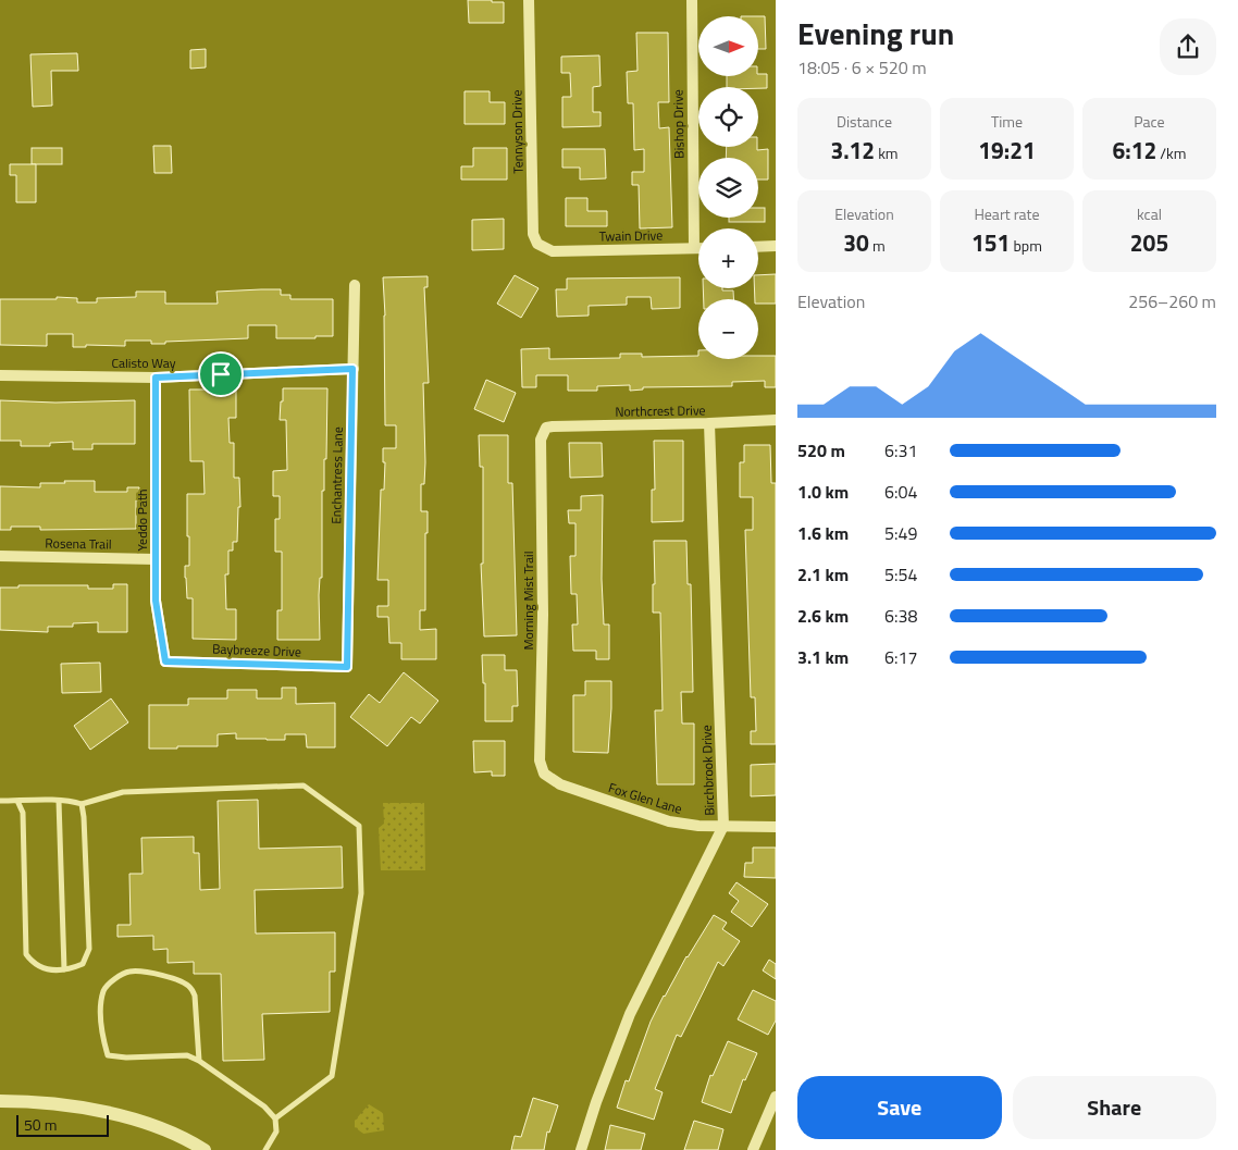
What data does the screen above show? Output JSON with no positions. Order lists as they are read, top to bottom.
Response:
{
  "streets": {
    "street": [
      "Bishop Drive",
      "Tennyson Drive",
      "Twain Drive",
      "Calisto Way",
      "Northcrest Drive",
      "Enchantress Lane",
      "Yeddo Path",
      "Rosena Trail",
      "Morning Mist Trail",
      "Baybreeze Drive",
      "Birchbrook Drive",
      "Fox Glen Lane"
    ]
  },
  "crossings": [
    ["Bishop Drive", "Twain Drive"],
    ["Tennyson Drive", "Twain Drive"],
    ["Calisto Way", "Enchantress Lane"],
    ["Calisto Way", "Yeddo Path"],
    ["Northcrest Drive", "Morning Mist Trail"],
    ["Northcrest Drive", "Birchbrook Drive"],
    ["Enchantress Lane", "Baybreeze Drive"],
    ["Yeddo Path", "Rosena Trail"],
    ["Yeddo Path", "Baybreeze Drive"],
    ["Morning Mist Trail", "Fox Glen Lane"],
    ["Birchbrook Drive", "Fox Glen Lane"]
  ],
  "scale_bar": "50 m",
  "north": "right",
  "page": {
    "heading": ["Evening run", "18:05 · 6 × 520 m"],
    "map_buttons": ["+", "−"],
    "stats": [
      ["Distance", "3.12 km"],
      ["Time", "19:21"],
      ["Pace", "6:12 /km"],
      ["Elevation", "30 m"],
      ["Heart rate", "151 bpm"],
      ["kcal", "205"]
    ],
    "chart": ["Elevation", "256–260 m"],
    "list": [
      {
        "name": "520 m",
        "note": "6:31"
      },
      {
        "name": "1.0 km",
        "note": "6:04"
      },
      {
        "name": "1.6 km",
        "note": "5:49"
      },
      {
        "name": "2.1 km",
        "note": "5:54"
      },
      {
        "name": "2.6 km",
        "note": "6:38"
      },
      {
        "name": "3.1 km",
        "note": "6:17"
      }
    ],
    "buttons": ["Save", "Share"],
    "scale": "50 m"
  }
}
